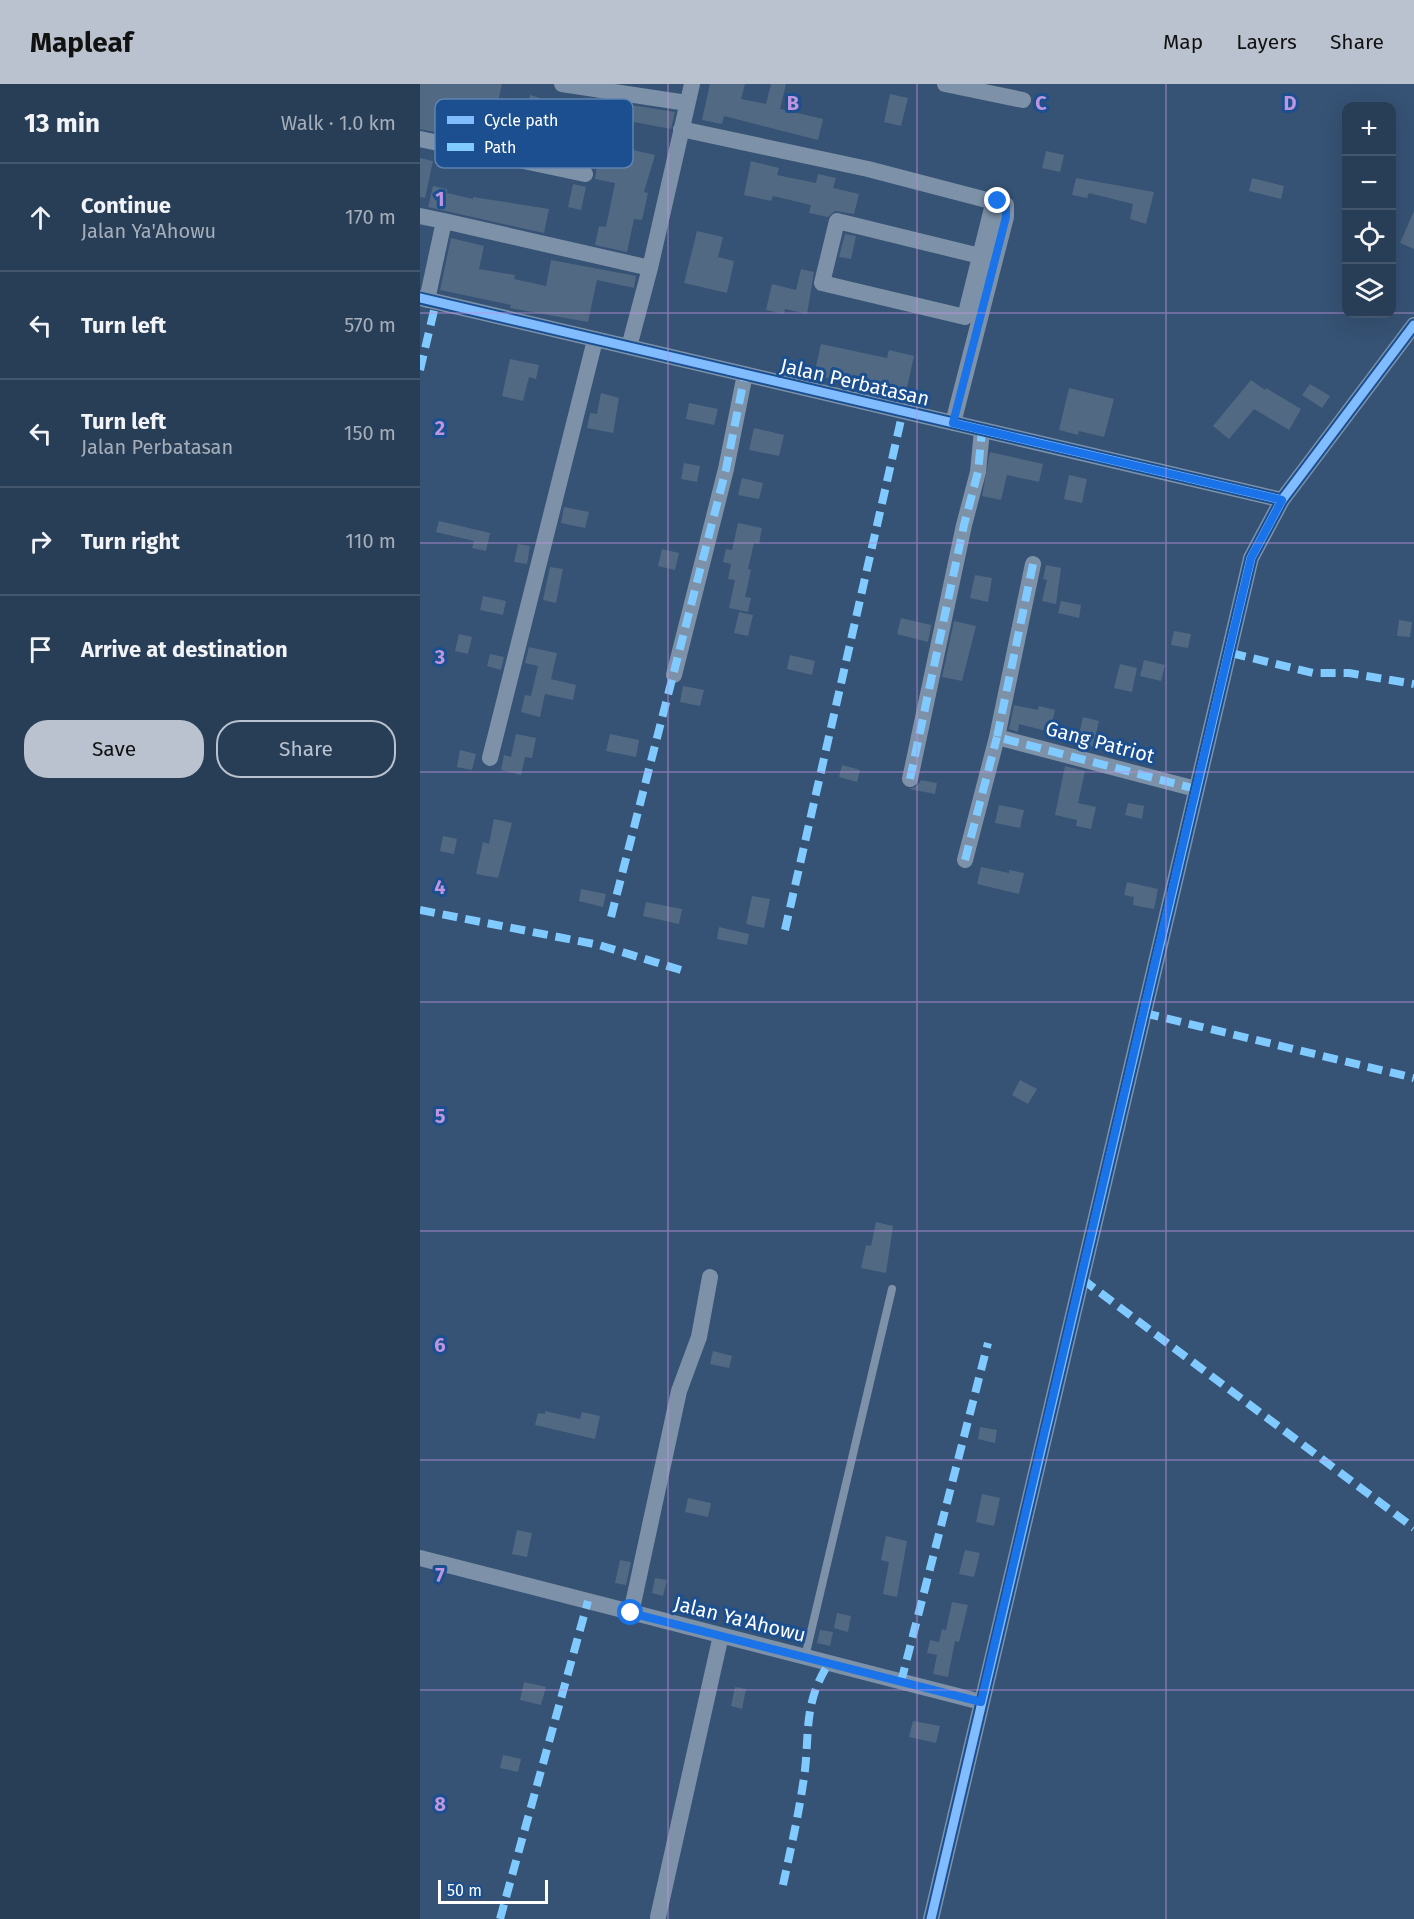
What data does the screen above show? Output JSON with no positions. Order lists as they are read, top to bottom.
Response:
{
  "streets": {
    "street": ["Jalan Perbatasan", "Gang Patriot", "Jalan Ya'Ahowu"]
  },
  "legend": ["Cycle path", "Path"],
  "scale_bar": "50 m",
  "page": {
    "header": "Mapleaf",
    "nav": ["Map", "Layers", "Share"],
    "heading": ["13 min", "Walk · 1.0 km"],
    "map_buttons": ["+", "−"],
    "list": [
      ["Continue", "Jalan Ya'Ahowu", "170 m"],
      ["Turn left", "570 m"],
      ["Turn left", "Jalan Perbatasan", "150 m"],
      ["Turn right", "110 m"],
      "Arrive at destination"
    ],
    "buttons": ["Save", "Share"],
    "scale": "50 m"
  },
  "grid": {
    "columns": ["B", "C", "D"],
    "rows": [
      "1",
      "2",
      "3",
      "4",
      "5",
      "6",
      "7",
      "8"
    ]
  }
}
